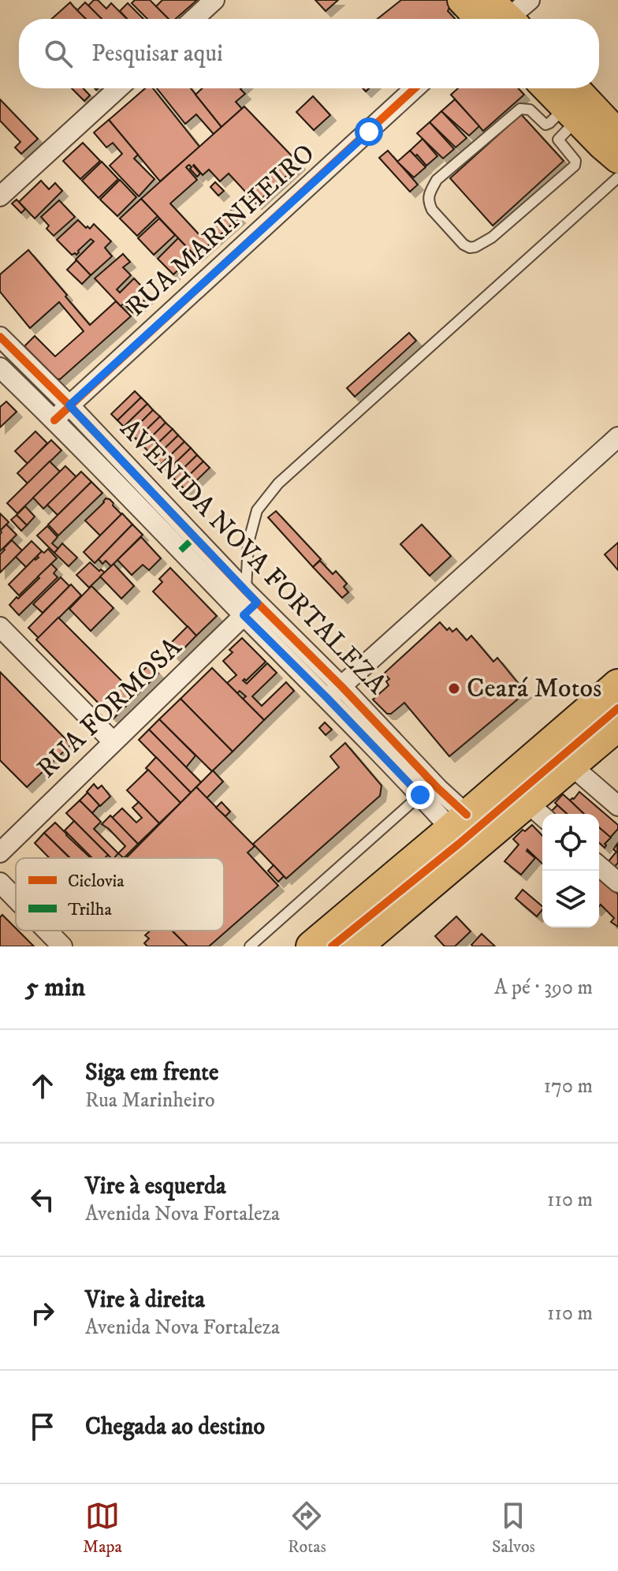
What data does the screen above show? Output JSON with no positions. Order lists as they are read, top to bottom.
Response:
{
  "streets": {
    "street": ["RUA MARINHEIRO", "AVENIDA NOVA FORTALEZA", "RUA FORMOSA"]
  },
  "crossings": [
    ["RUA MARINHEIRO", "AVENIDA NOVA FORTALEZA"],
    ["AVENIDA NOVA FORTALEZA", "RUA FORMOSA"]
  ],
  "places": ["Ceará Motos"],
  "legend": ["Ciclovia", "Trilha"],
  "page": {
    "search": "Pesquisar aqui",
    "heading": ["5 min", "A pé · 390 m"],
    "list": [
      ["Siga em frente", "Rua Marinheiro", "170 m"],
      ["Vire à esquerda", "Avenida Nova Fortaleza", "110 m"],
      ["Vire à direita", "Avenida Nova Fortaleza", "110 m"],
      "Chegada ao destino"
    ],
    "nav": ["Mapa", "Rotas", "Salvos"]
  }
}
